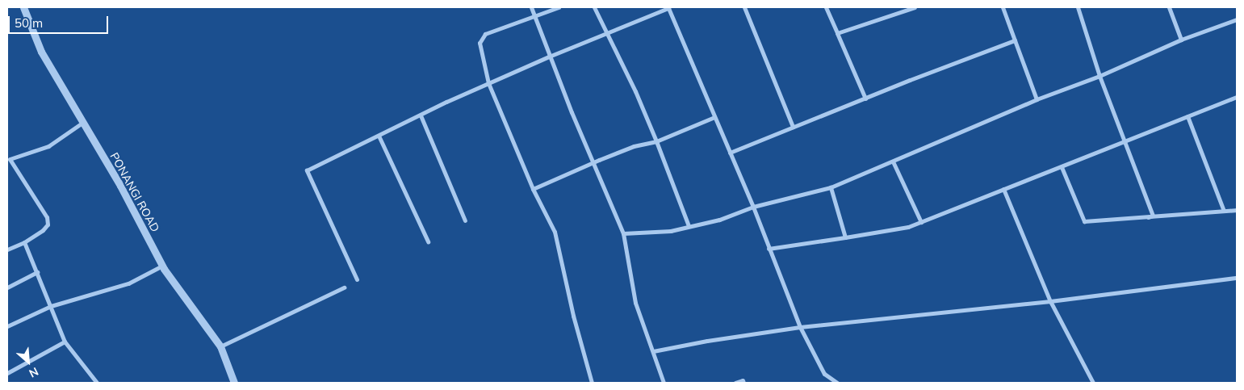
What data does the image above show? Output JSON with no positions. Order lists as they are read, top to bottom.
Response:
{
  "streets": {
    "street": ["PONANGI ROAD"]
  },
  "scale_bar": "50 m",
  "north": "bottom right"
}
